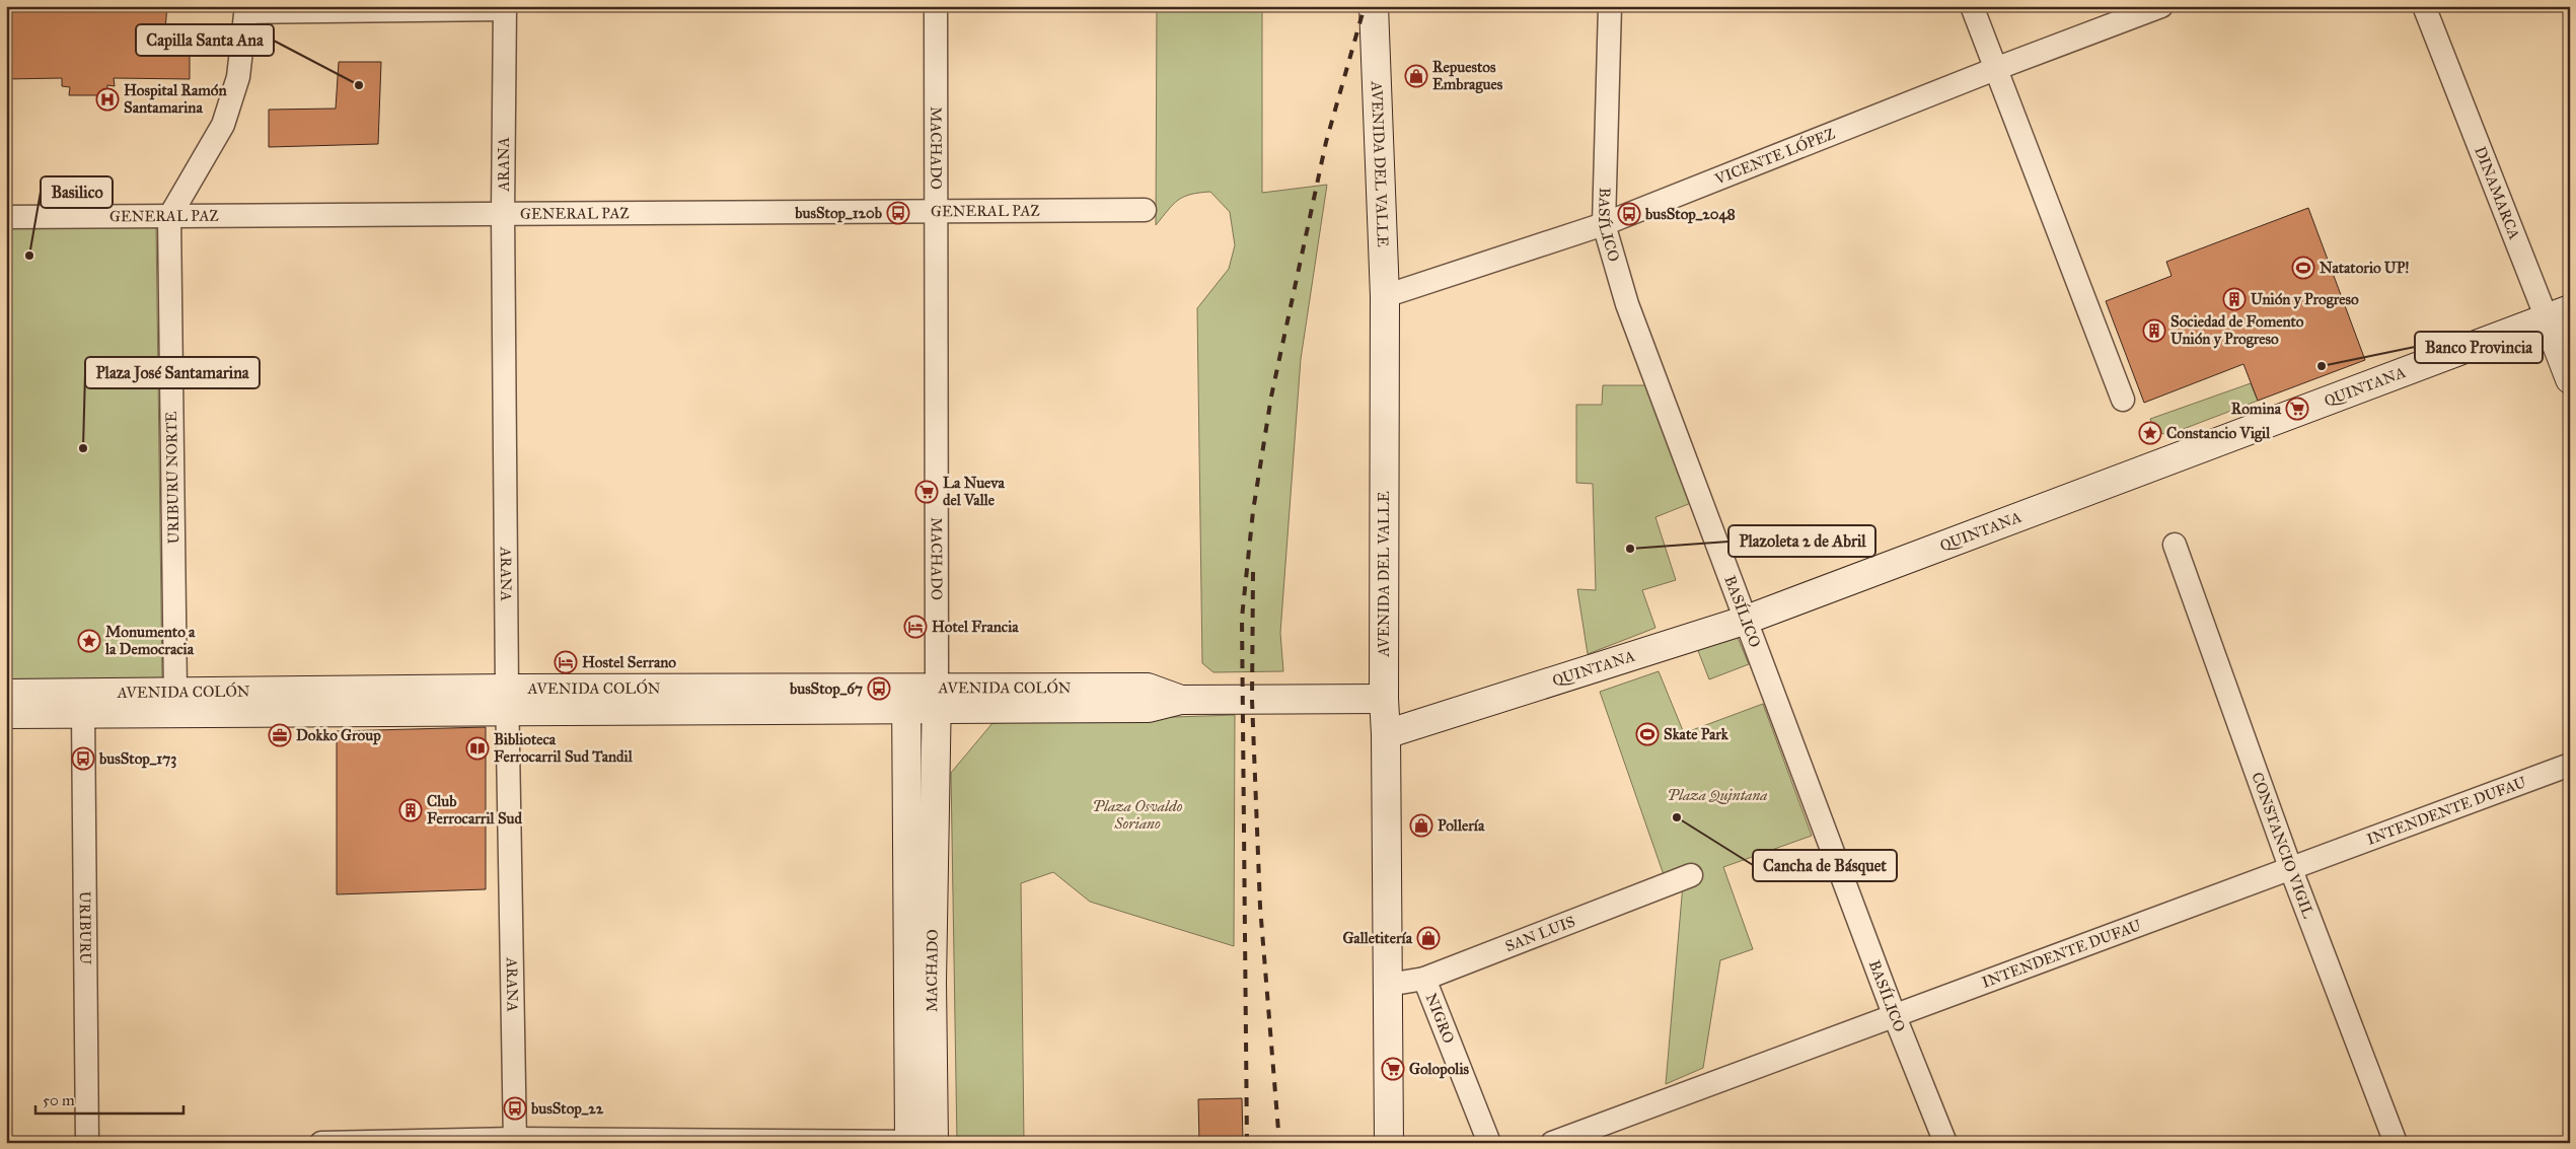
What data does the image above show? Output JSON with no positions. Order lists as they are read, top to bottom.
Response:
{
  "streets": {
    "main road": [
      "MACHADO",
      "AVENIDA DEL VALLE",
      "DINAMARCA",
      "QUINTANA",
      "AVENIDA COLÓN"
    ],
    "street": [
      "VICENTE LÓPEZ",
      "ARANA",
      "GENERAL PAZ",
      "BASÍLICO",
      "URIBURU NORTE",
      "INTENDENTE DUFAU",
      "CONSTANCIO VIGIL",
      "URIBURU",
      "SAN LUIS",
      "NIGRO"
    ]
  },
  "crossings": [
    ["MACHADO", "GENERAL PAZ"],
    ["MACHADO", "AVENIDA COLÓN"],
    ["VICENTE LÓPEZ", "AVENIDA DEL VALLE"],
    ["VICENTE LÓPEZ", "BASÍLICO"],
    ["ARANA", "GENERAL PAZ"],
    ["ARANA", "AVENIDA COLÓN"],
    ["AVENIDA DEL VALLE", "QUINTANA"],
    ["AVENIDA DEL VALLE", "AVENIDA COLÓN"],
    ["AVENIDA DEL VALLE", "SAN LUIS"],
    ["DINAMARCA", "QUINTANA"],
    ["GENERAL PAZ", "URIBURU NORTE"],
    ["BASÍLICO", "QUINTANA"],
    ["BASÍLICO", "INTENDENTE DUFAU"],
    ["URIBURU NORTE", "AVENIDA COLÓN"],
    ["AVENIDA COLÓN", "URIBURU"],
    ["INTENDENTE DUFAU", "CONSTANCIO VIGIL"],
    ["SAN LUIS", "NIGRO"]
  ],
  "parks": ["Plaza Quintana", "Plaza Osvaldo Soriano"],
  "places": {
    "shop": ["Repuestos Embragues", "Pollería", "Galletitería"],
    "other": [
      "Capilla Santa Ana",
      "Basilico",
      "Banco Provincia",
      "Plaza José Santamarina",
      "Plazoleta 2 de Abril",
      "Cancha de Básquet"
    ],
    "hospital": ["Hospital Ramón Santamarina"],
    "bus stop": [
      "busStop_120b",
      "busStop_2048",
      "busStop_67",
      "busStop_173",
      "busStop_22"
    ],
    "sports": ["Natatorio UP!", "Skate Park"],
    "building": ["Unión y Progreso", "Sociedad de Fomento Unión y Progreso", "Club Ferrocarril Sud"],
    "supermarket": ["Romina", "La Nueva del Valle", "Golopolis"],
    "place": ["Constancio Vigil", "Monumento a la Democracia"],
    "hotel": ["Hotel Francia", "Hostel Serrano"],
    "office": ["Dokko Group"],
    "library": ["Biblioteca Ferrocarril Sud Tandil"]
  },
  "scale_bar": "50 m"
}
